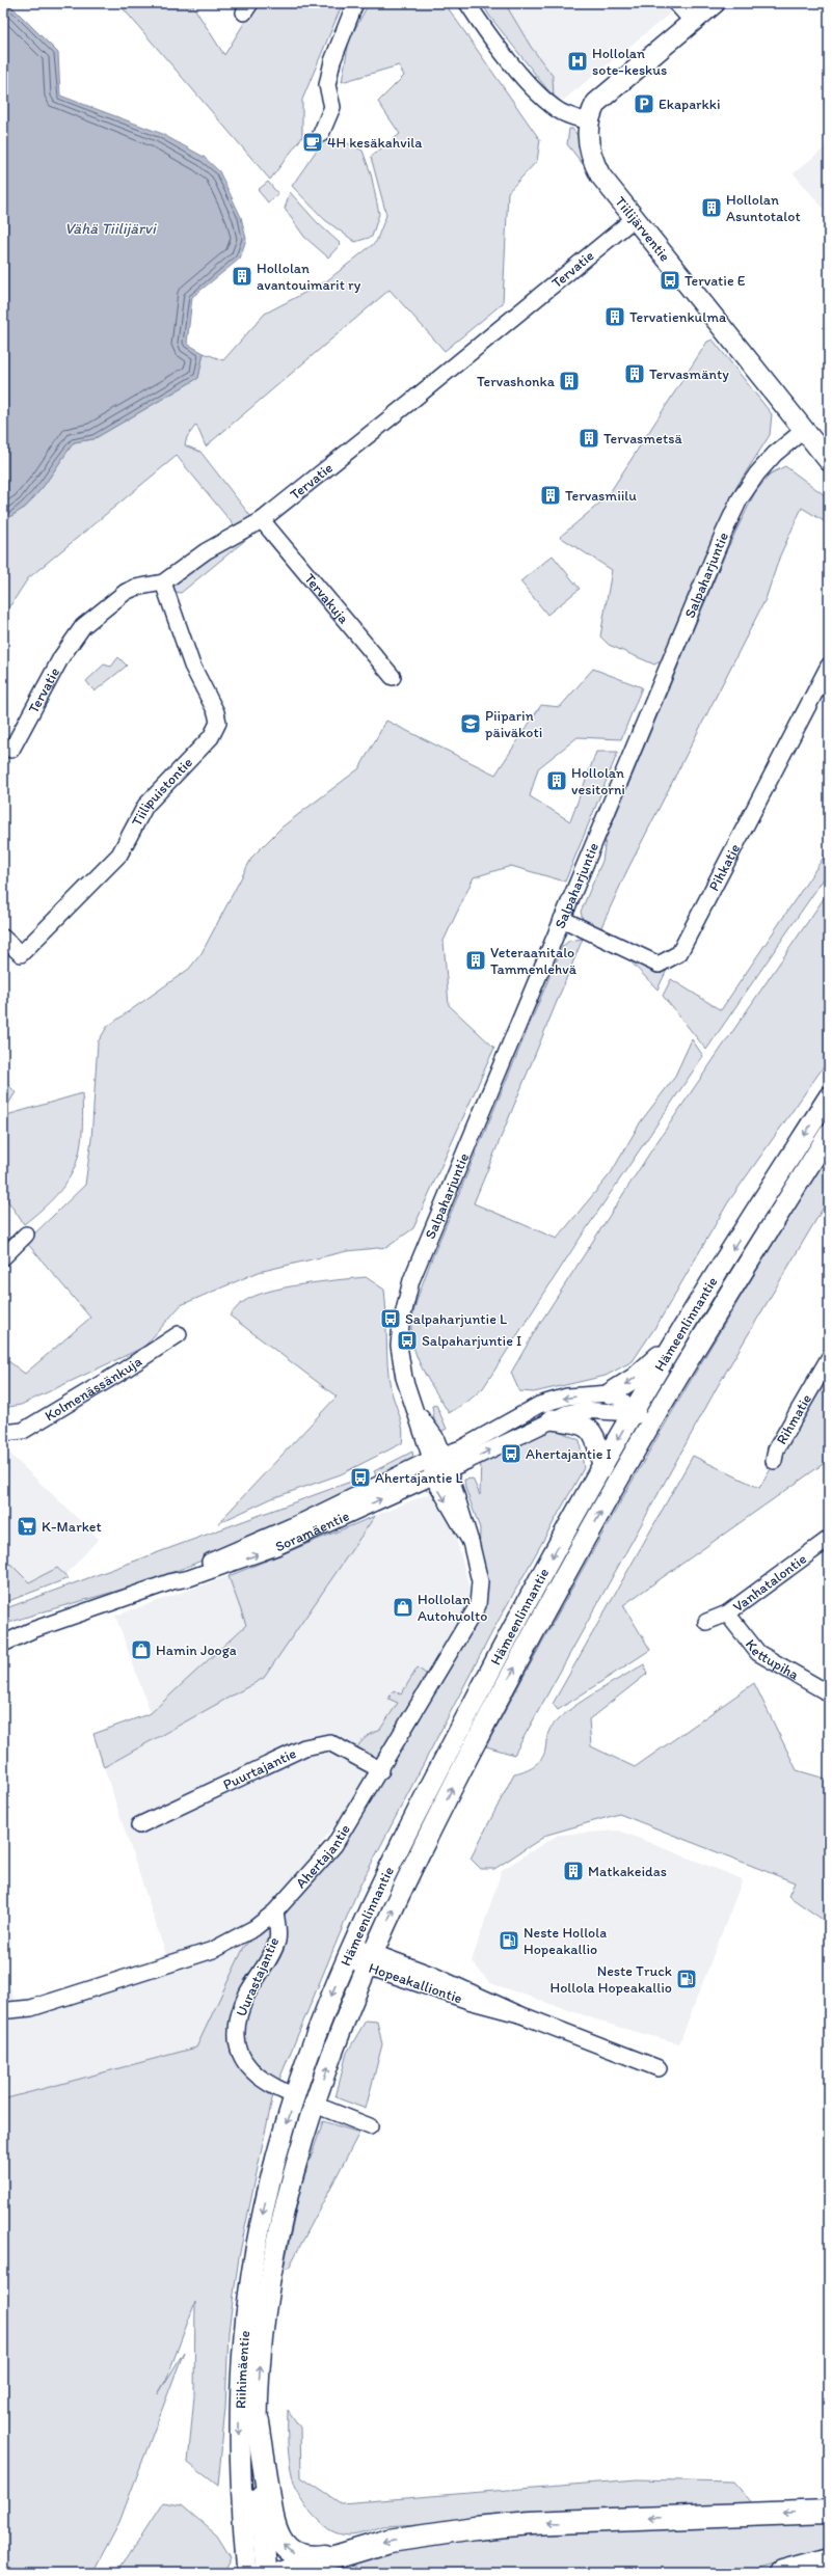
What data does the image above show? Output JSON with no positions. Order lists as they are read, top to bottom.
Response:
{
  "streets": {
    "main road": ["Tiilijärventie", "Hämeenlinnantie", "Riihimäentie"],
    "street": [
      "Tervatie",
      "Salpaharjuntie",
      "Tervakuja",
      "Tiilipuistontie",
      "Pihkatie",
      "Kolmenässänkuja",
      "Rihmatie",
      "Soramäentie",
      "Vanhatalontie",
      "Kettupiha",
      "Puurtajantie",
      "Ahertajantie",
      "Uurastajantie",
      "Hopeakalliontie"
    ]
  },
  "crossings": [
    ["Tiilijärventie", "Tervatie"],
    ["Tiilijärventie", "Salpaharjuntie"],
    ["Tervatie", "Tervakuja"],
    ["Tervatie", "Tiilipuistontie"],
    ["Salpaharjuntie", "Pihkatie"],
    ["Salpaharjuntie", "Soramäentie"],
    ["Salpaharjuntie", "Ahertajantie"],
    ["Hämeenlinnantie", "Soramäentie"],
    ["Hämeenlinnantie", "Hopeakalliontie"],
    ["Hämeenlinnantie", "Riihimäentie"],
    ["Soramäentie", "Ahertajantie"],
    ["Vanhatalontie", "Kettupiha"],
    ["Puurtajantie", "Ahertajantie"],
    ["Ahertajantie", "Uurastajantie"]
  ],
  "water": ["Vähä Tiilijärvi"],
  "places": {
    "hospital": ["Hollolan sote-keskus"],
    "parking": ["Ekaparkki"],
    "cafe": ["4H kesäkahvila"],
    "building": [
      "Hollolan Asuntotalot",
      "Hollolan avantouimarit ry",
      "Tervatienkulma",
      "Tervasmänty",
      "Tervashonka",
      "Tervasmetsä",
      "Tervasmiilu",
      "Hollolan vesitorni",
      "Veteraanitalo Tammenlehvä",
      "Matkakeidas"
    ],
    "bus stop": [
      "Tervatie E",
      "Salpaharjuntie L",
      "Salpaharjuntie I",
      "Ahertajantie I",
      "Ahertajantie L"
    ],
    "school or university": ["Piiparin päiväkoti"],
    "supermarket": ["K-Market"],
    "shop": ["Hollolan Autohuolto", "Hamin Jooga"],
    "fuel station": ["Neste Hollola Hopeakallio", "Neste Truck Hollola Hopeakallio"]
  }
}
